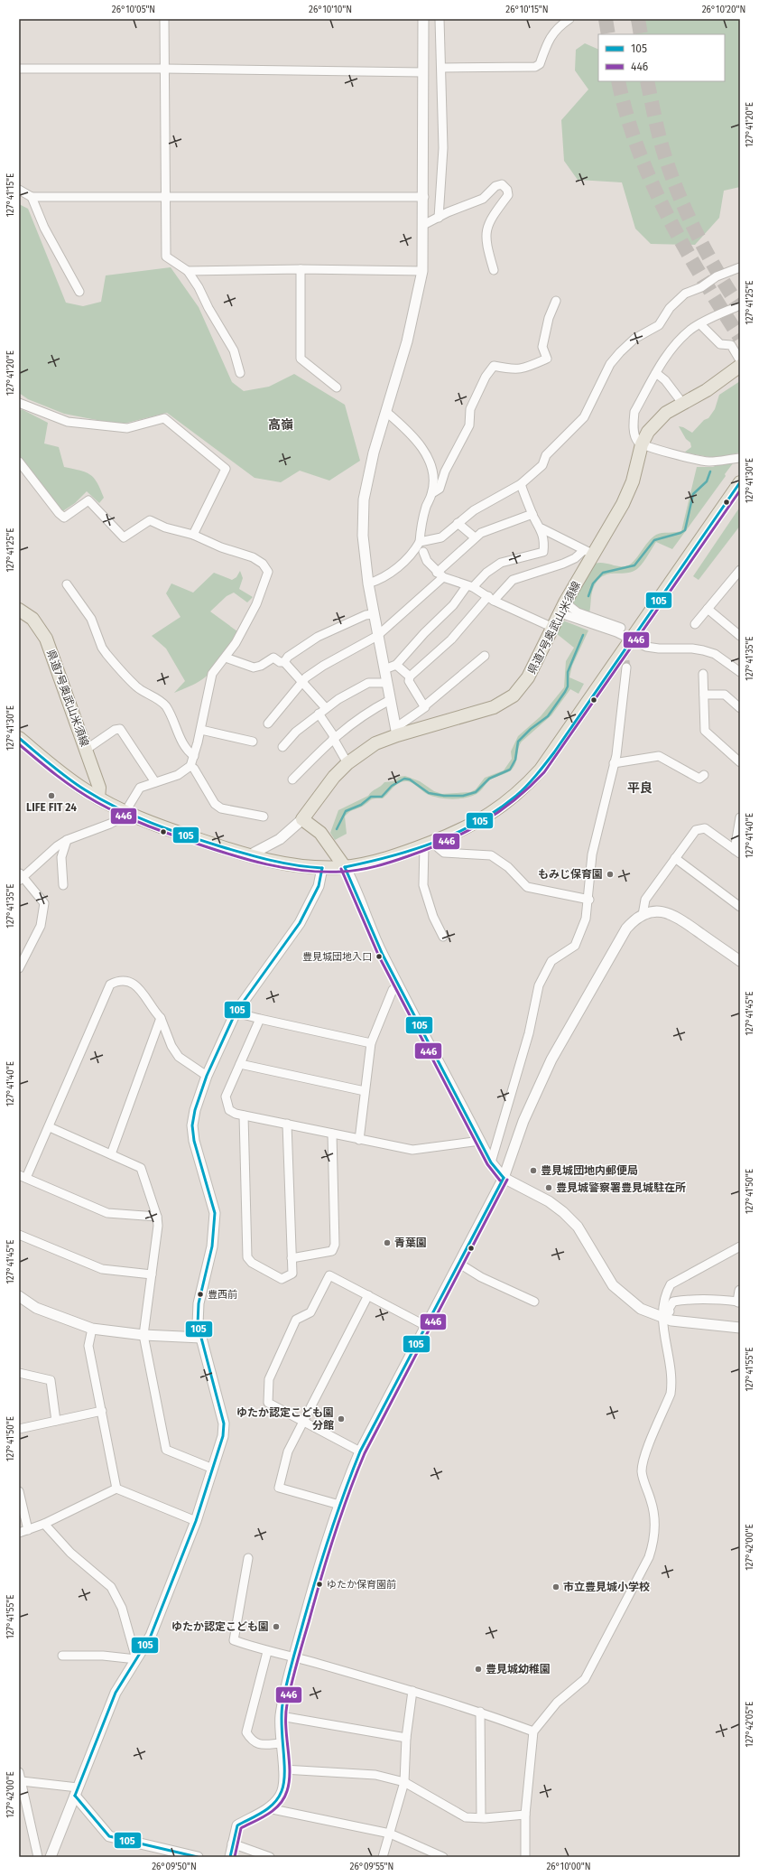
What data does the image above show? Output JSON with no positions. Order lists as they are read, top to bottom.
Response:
{
  "streets": {
    "main road": ["県道7号奥武山米須線"]
  },
  "districts": ["高嶺", "平良"],
  "places": [
    "LIFE FIT 24",
    "もみじ保育園",
    "豊見城団地入口",
    "豊見城団地内郵便局",
    "豊見城警察署豊見城駐在所",
    "青葉園",
    "豊西前",
    "ゆたか認定こども園 分館",
    "ゆたか保育園前",
    "市立豊見城小学校",
    "ゆたか認定こども園",
    "豊見城幼稚園"
  ],
  "lines": ["transit line 105", "transit line 446"],
  "legend": ["105", "446"],
  "coordinates": [
    "26°10'05\"N",
    "26°10'10\"N",
    "26°10'15\"N",
    "26°10'20\"N",
    "127°41'20\"E",
    "127°41'15\"E",
    "127°41'25\"E",
    "127°41'30\"E",
    "127°41'35\"E",
    "127°41'40\"E",
    "127°41'45\"E",
    "127°41'50\"E",
    "127°41'55\"E",
    "127°42'00\"E",
    "127°42'05\"E",
    "26°09'50\"N",
    "26°09'55\"N",
    "26°10'00\"N"
  ]
}
